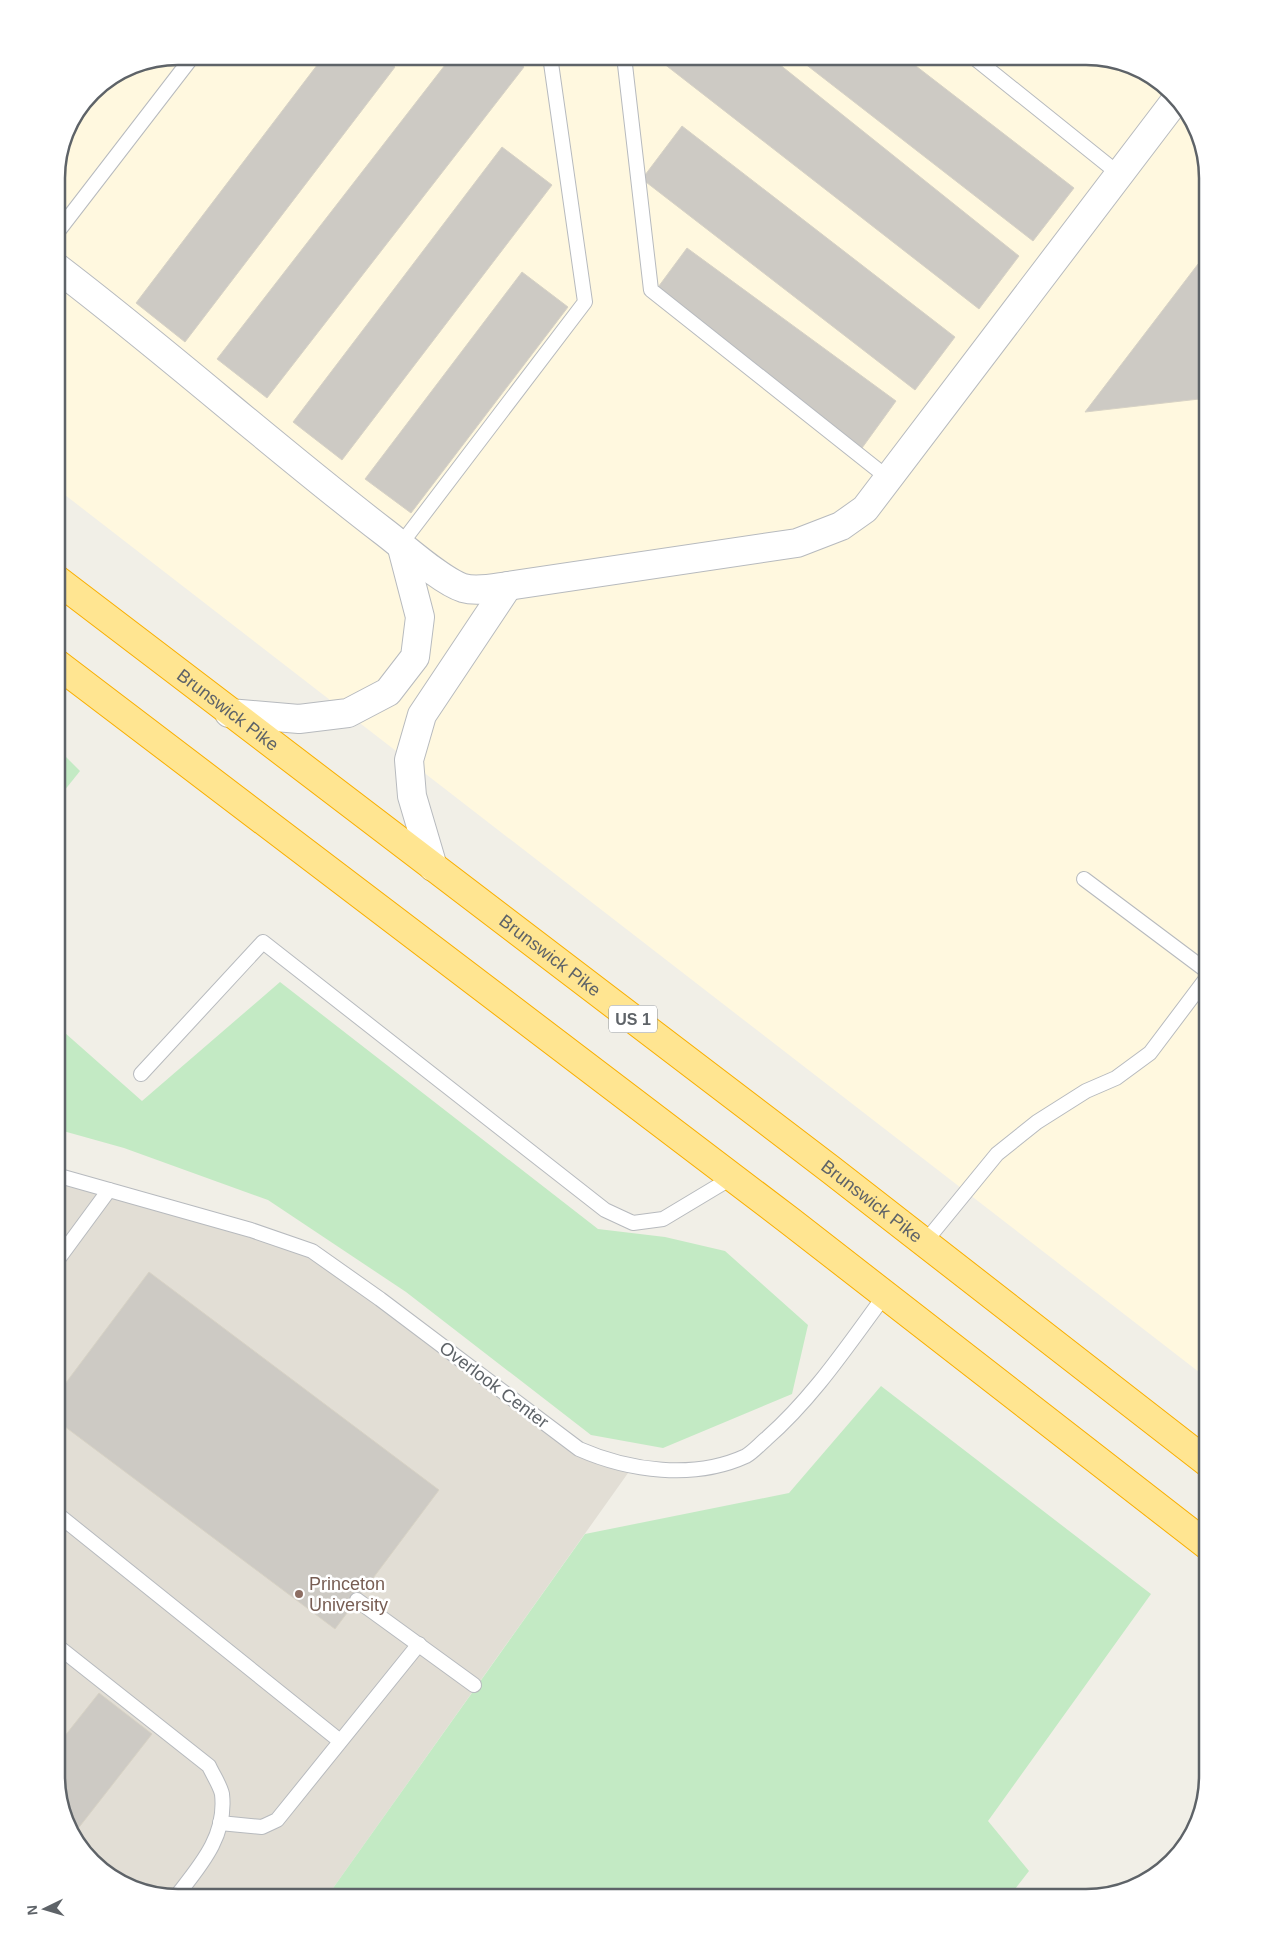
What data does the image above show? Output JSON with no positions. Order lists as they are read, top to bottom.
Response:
{
  "streets": {
    "highway": ["Brunswick Pike", "US 1"],
    "lane": ["Overlook Center"]
  },
  "places": ["Princeton University"],
  "north": "left"
}
